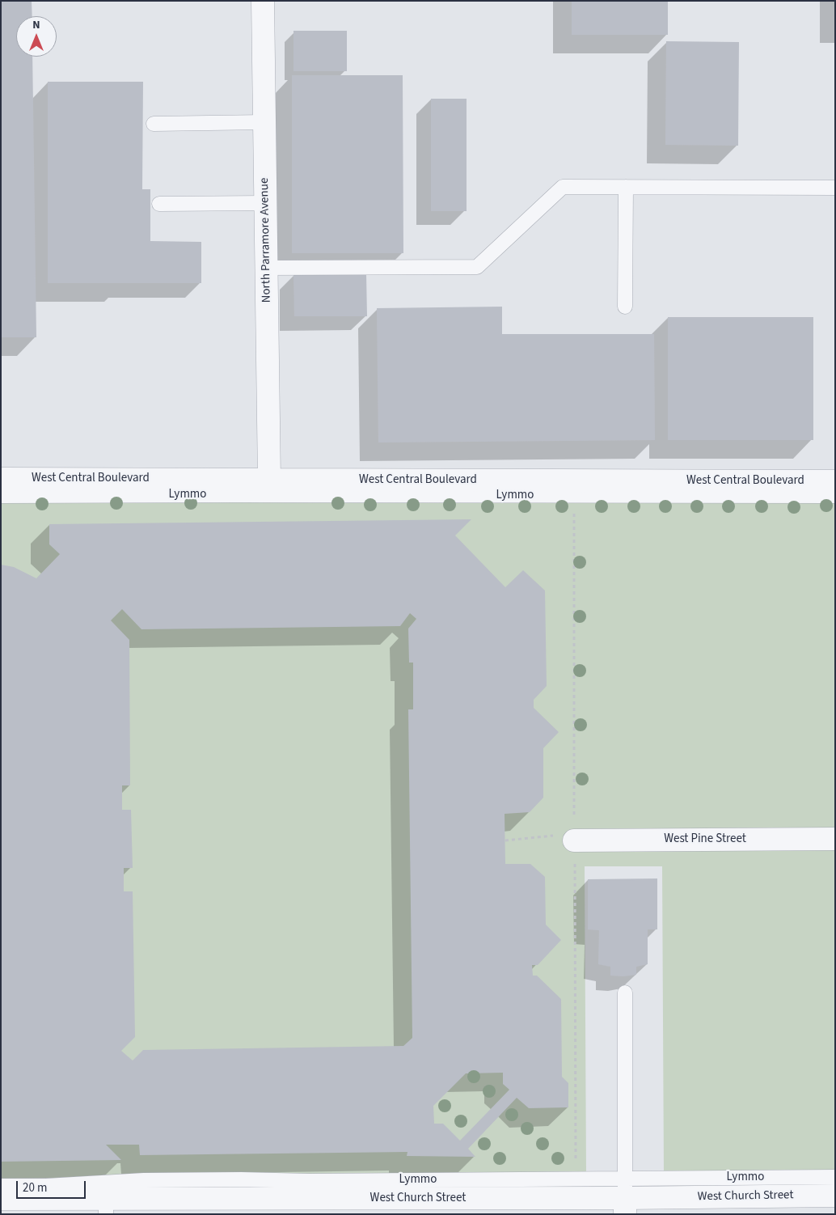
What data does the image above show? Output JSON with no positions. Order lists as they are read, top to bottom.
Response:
{
  "streets": {
    "street": [
      "North Parramore Avenue",
      "West Central Boulevard",
      "West Pine Street",
      "West Church Street"
    ],
    "lane": ["Lymmo"]
  },
  "crossings": [
    ["North Parramore Avenue", "West Central Boulevard"],
    ["Lymmo", "West Church Street"]
  ],
  "scale_bar": "20 m",
  "north": "top"
}
